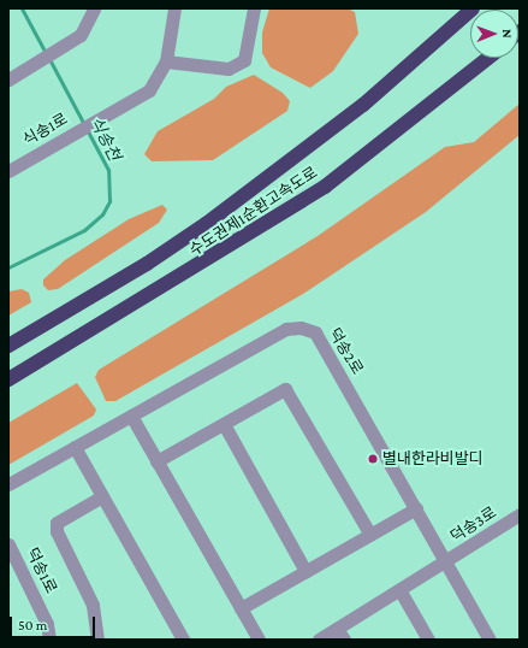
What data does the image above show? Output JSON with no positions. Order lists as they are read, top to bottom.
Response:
{
  "streets": {
    "highway": ["수도권제1순환고속도로"],
    "street": [
      "식송1로",
      "덕송2로",
      "덕송3로",
      "덕송1로"
    ]
  },
  "crossings": [
    ["덕송2로", "덕송3로"]
  ],
  "water": ["식송천"],
  "places": ["별내한라비발디"],
  "scale_bar": "50 m",
  "north": "right"
}
